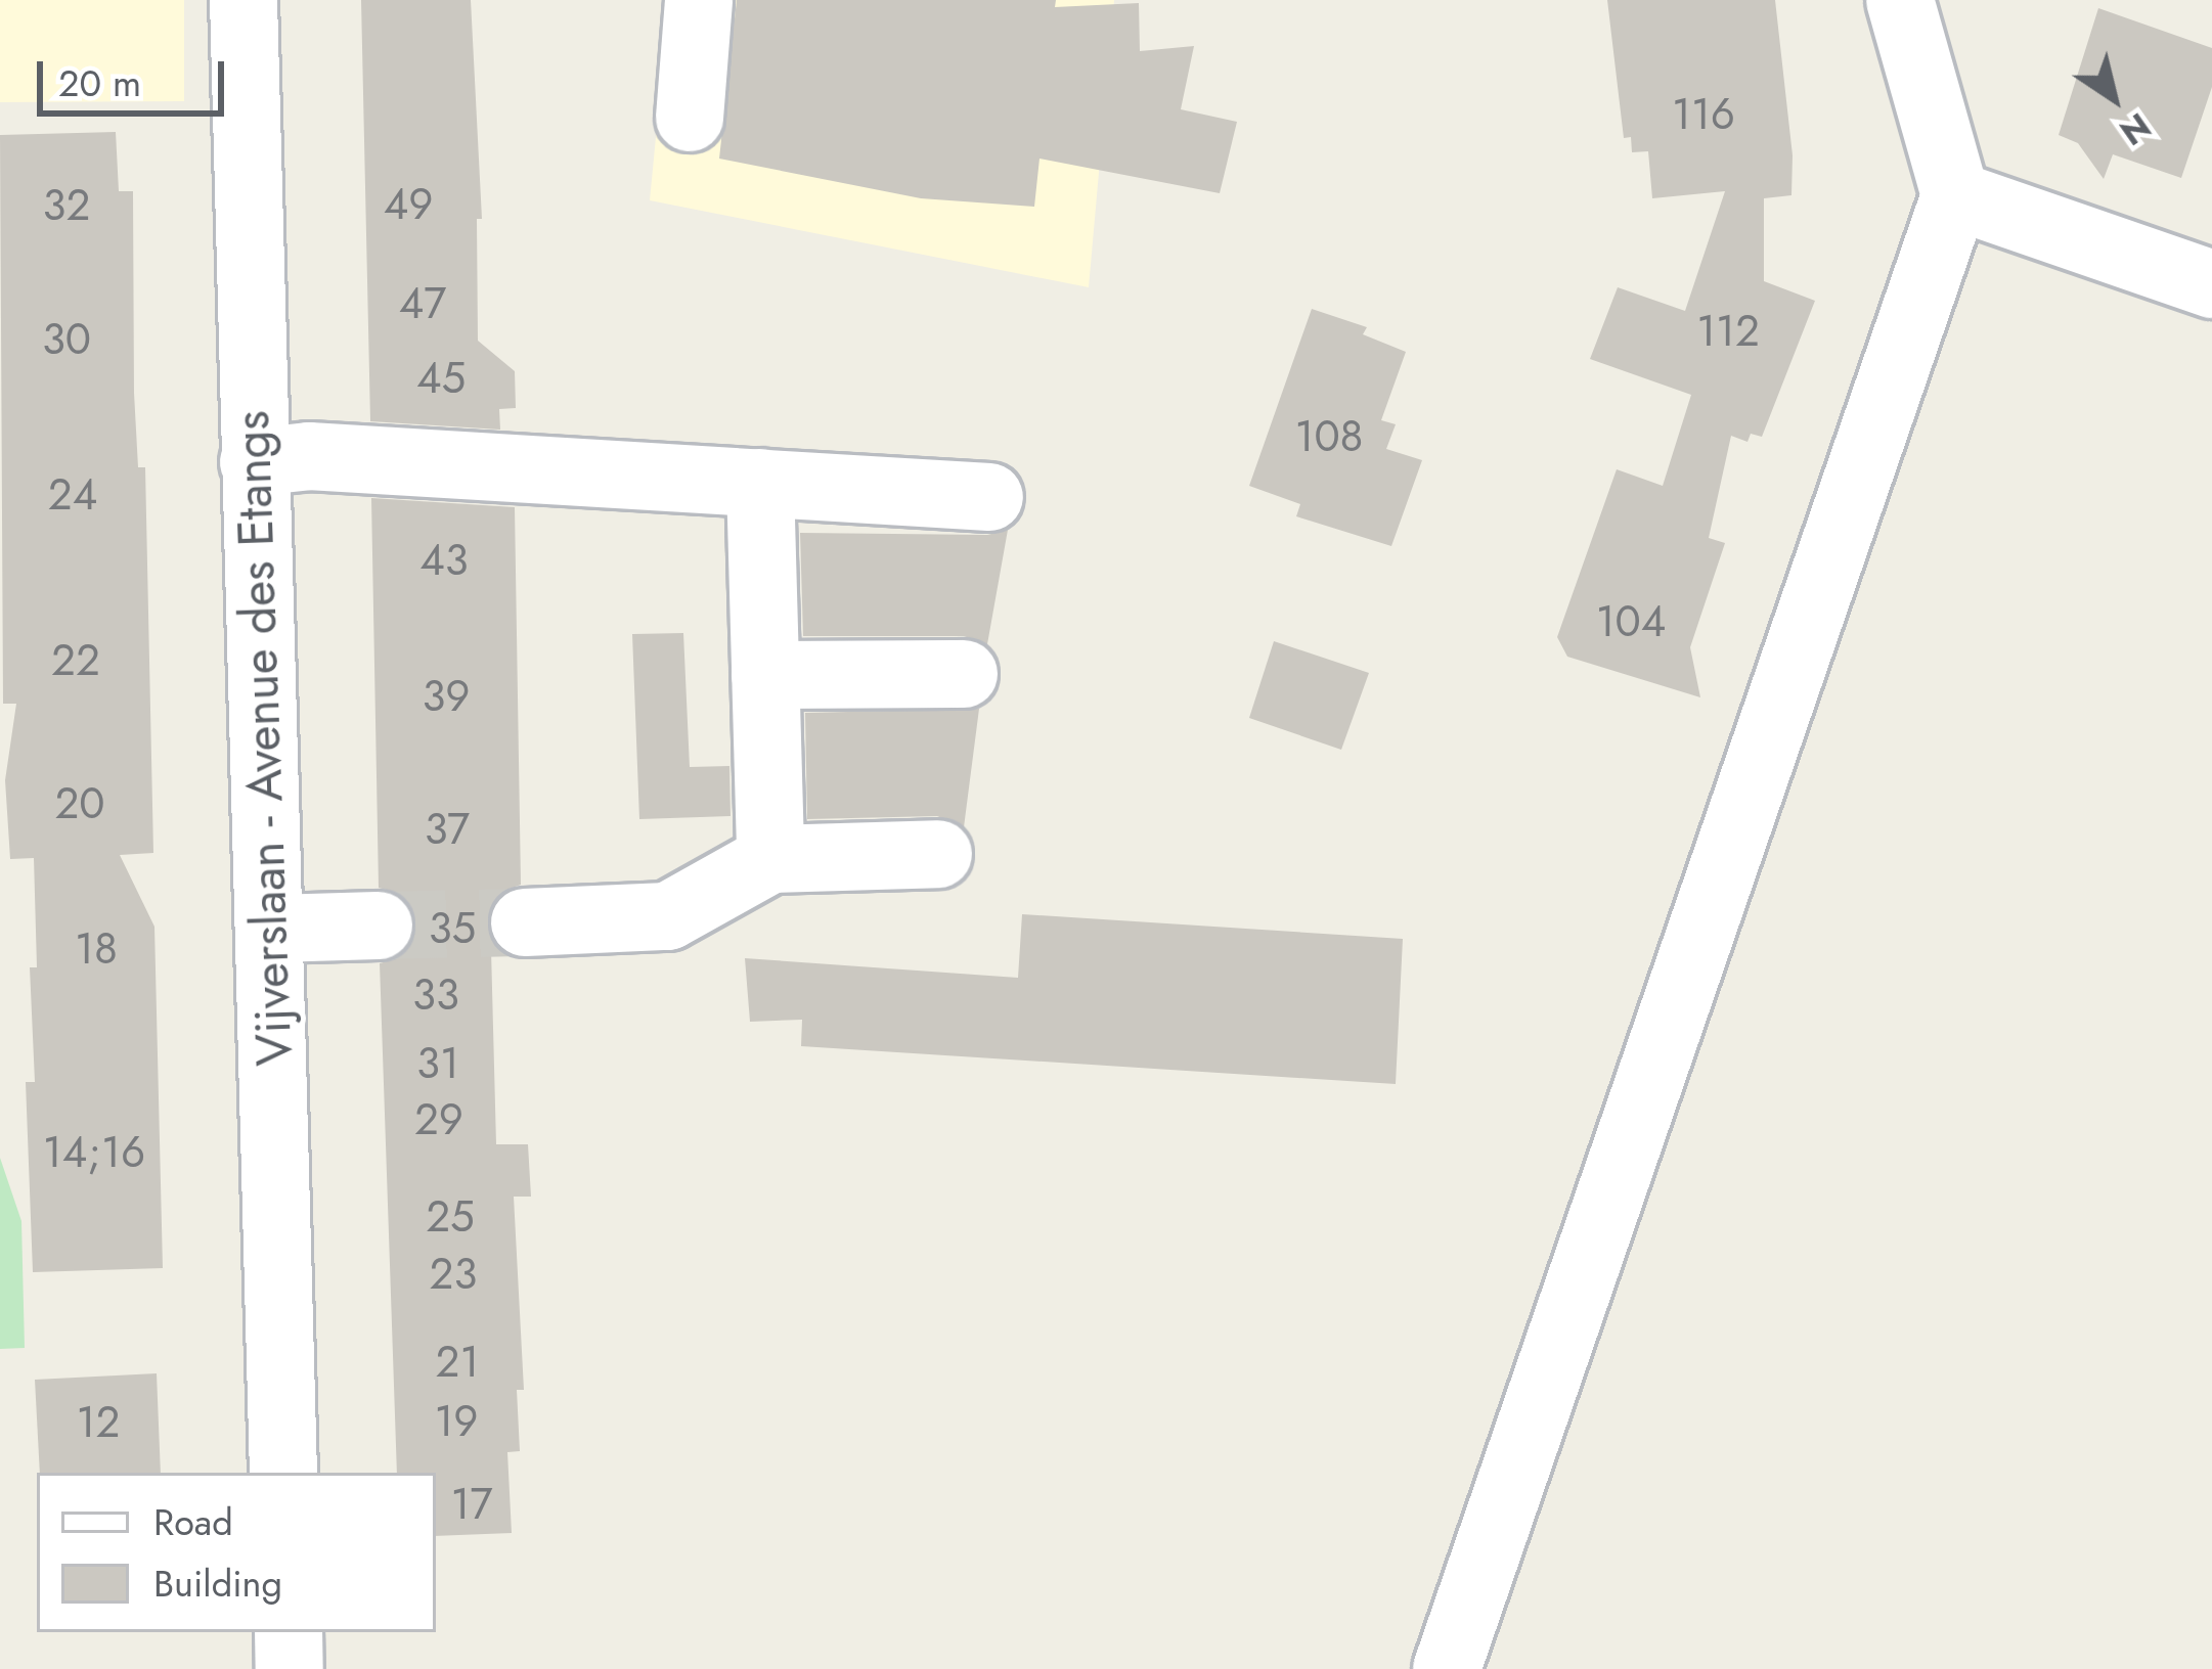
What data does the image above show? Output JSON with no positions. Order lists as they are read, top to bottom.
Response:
{
  "streets": {
    "street": ["Vijverslaan - Avenue des Etangs"]
  },
  "house_numbers": [
    "116",
    "49",
    "32",
    "47",
    "112",
    "30",
    "45",
    "108",
    "24",
    "43",
    "104",
    "22",
    "39",
    "20",
    "37",
    "35",
    "18",
    "33",
    "31",
    "29",
    "14;16",
    "25",
    "23",
    "21",
    "19",
    "12",
    "17"
  ],
  "legend": ["Road", "Building"],
  "scale_bar": "20 m",
  "north": "bottom right"
}
